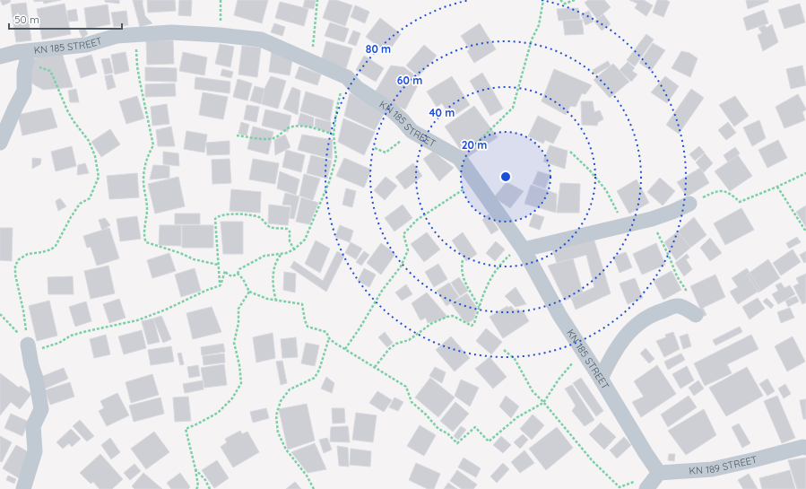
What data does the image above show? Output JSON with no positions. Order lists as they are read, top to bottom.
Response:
{
  "streets": {
    "street": ["KN 185 STREET", "KN 189 STREET"]
  },
  "crossings": [
    ["KN 185 STREET", "KN 189 STREET"]
  ],
  "scale_bar": "50 m",
  "rings": [
    "80 m",
    "60 m",
    "40 m",
    "20 m"
  ]
}
